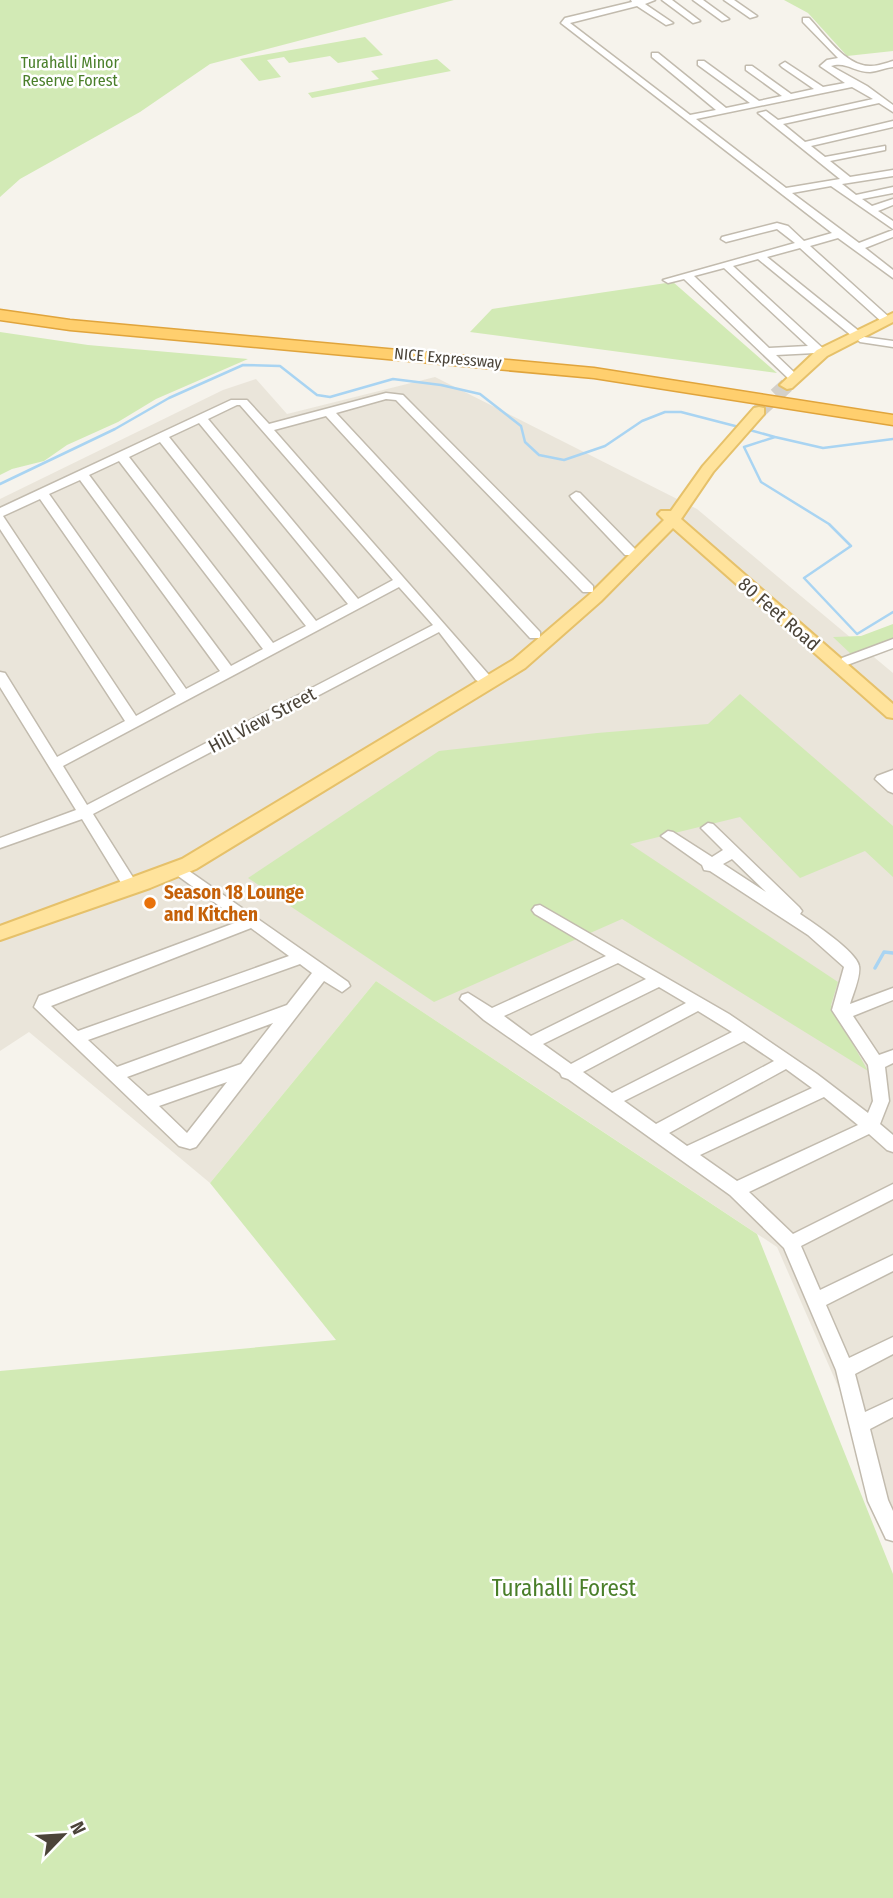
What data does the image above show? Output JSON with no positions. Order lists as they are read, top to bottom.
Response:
{
  "streets": {
    "highway": ["NICE Expressway"],
    "main road": ["80 Feet Road"],
    "street": ["Hill View Street"]
  },
  "parks": ["Turahalli Minor Reserve Forest", "Turahalli Forest"],
  "places": ["Season 18 Lounge and Kitchen"],
  "north": "top right"
}
